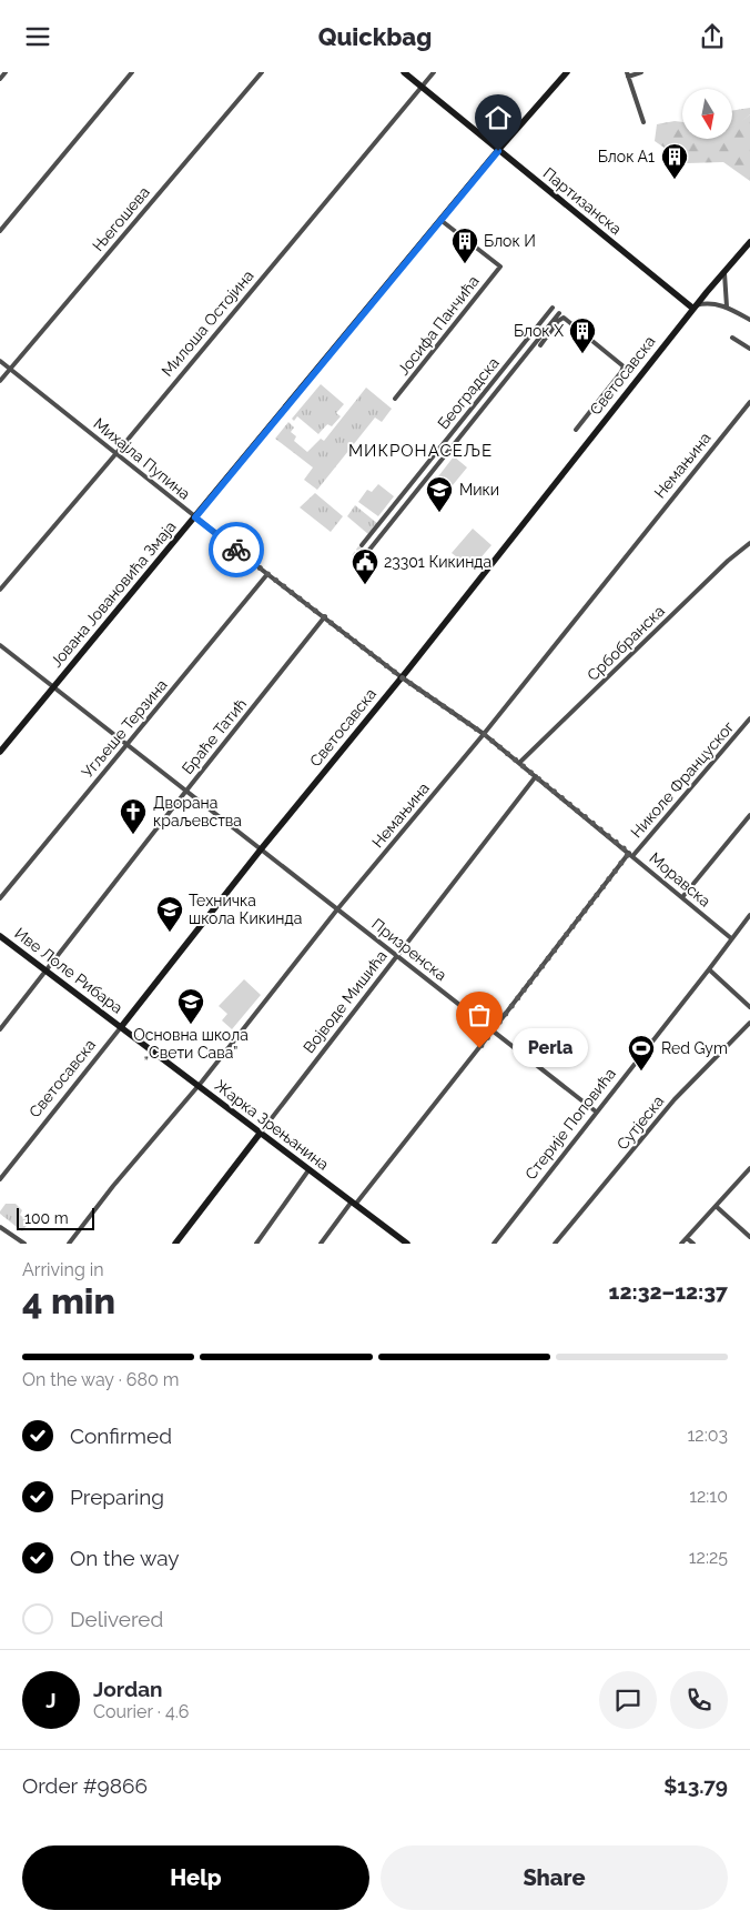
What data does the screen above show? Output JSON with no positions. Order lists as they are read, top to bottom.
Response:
{
  "streets": {
    "street": [
      "Партизанска",
      "Његошева",
      "Милоша Остојина",
      "Јосифа Панчића",
      "Светосавска",
      "Београдска",
      "Михајла Пупина",
      "Немањина",
      "Јована Јовановића Змаја",
      "Србобранска",
      "Угљеше Терзина",
      "Браће Татић",
      "Николе Француског",
      "Моравска",
      "Призренска",
      "Иве Лоле Рибара",
      "Војводе Мишића",
      "Сутјеска",
      "Стерије Поповића",
      "Жарка Зрењанина"
    ]
  },
  "crossings": [
    ["Партизанска", "Милоша Остојина"],
    ["Партизанска", "Светосавска"],
    ["Партизанска", "Јована Јовановића Змаја"],
    ["Његошева", "Михајла Пупина"],
    ["Милоша Остојина", "Михајла Пупина"],
    ["Јосифа Панчића", "Јована Јовановића Змаја"],
    ["Светосавска", "Михајла Пупина"],
    ["Светосавска", "Моравска"],
    ["Светосавска", "Призренска"],
    ["Светосавска", "Иве Лоле Рибара"],
    ["Светосавска", "Жарка Зрењанина"],
    ["Михајла Пупина", "Јована Јовановића Змаја"],
    ["Михајла Пупина", "Угљеше Терзина"],
    ["Михајла Пупина", "Браће Татић"],
    ["Михајла Пупина", "Моравска"],
    ["Немањина", "Моравска"],
    ["Немањина", "Призренска"],
    ["Немањина", "Жарка Зрењанина"],
    ["Јована Јовановића Змаја", "Призренска"],
    ["Србобранска", "Моравска"],
    ["Угљеше Терзина", "Призренска"],
    ["Браће Татић", "Призренска"],
    ["Браће Татић", "Иве Лоле Рибара"],
    ["Николе Француског", "Моравска"],
    ["Николе Француског", "Призренска"],
    ["Николе Француског", "Жарка Зрењанина"],
    ["Моравска", "Војводе Мишића"],
    ["Моравска", "Стерије Поповића"],
    ["Призренска", "Војводе Мишића"],
    ["Призренска", "Стерије Поповића"],
    ["Иве Лоле Рибара", "Жарка Зрењанина"],
    ["Војводе Мишића", "Жарка Зрењанина"]
  ],
  "districts": ["МИКРОНАСЕЉЕ"],
  "places": {
    "building": ["Блок А1", "Блок И", "Блок Х"],
    "school or university": ["Мики", "Техничка школа Кикинда", "Основна школа „Свети Сава”"],
    "public building": ["23301 Кикинда"],
    "church": ["Дворана краљевства"],
    "other": ["Perla"],
    "sports": ["Red Gym"]
  },
  "scale_bar": "100 m",
  "north": "bottom",
  "page": {
    "header": "Quickbag",
    "bubble": "Perla",
    "scale": "100 m",
    "heading": ["4 min", "Arriving in", "12:32–12:37"],
    "panel": [
      "Jordan",
      "Courier · 4.6",
      "Order #9866",
      "$13.79"
    ],
    "bar": "On the way · 680 m",
    "list": [
      ["Confirmed", "12:03"],
      ["Preparing", "12:10"],
      ["On the way", "12:25"],
      "Delivered"
    ],
    "round": "J",
    "buttons": ["Help", "Share"]
  }
}
